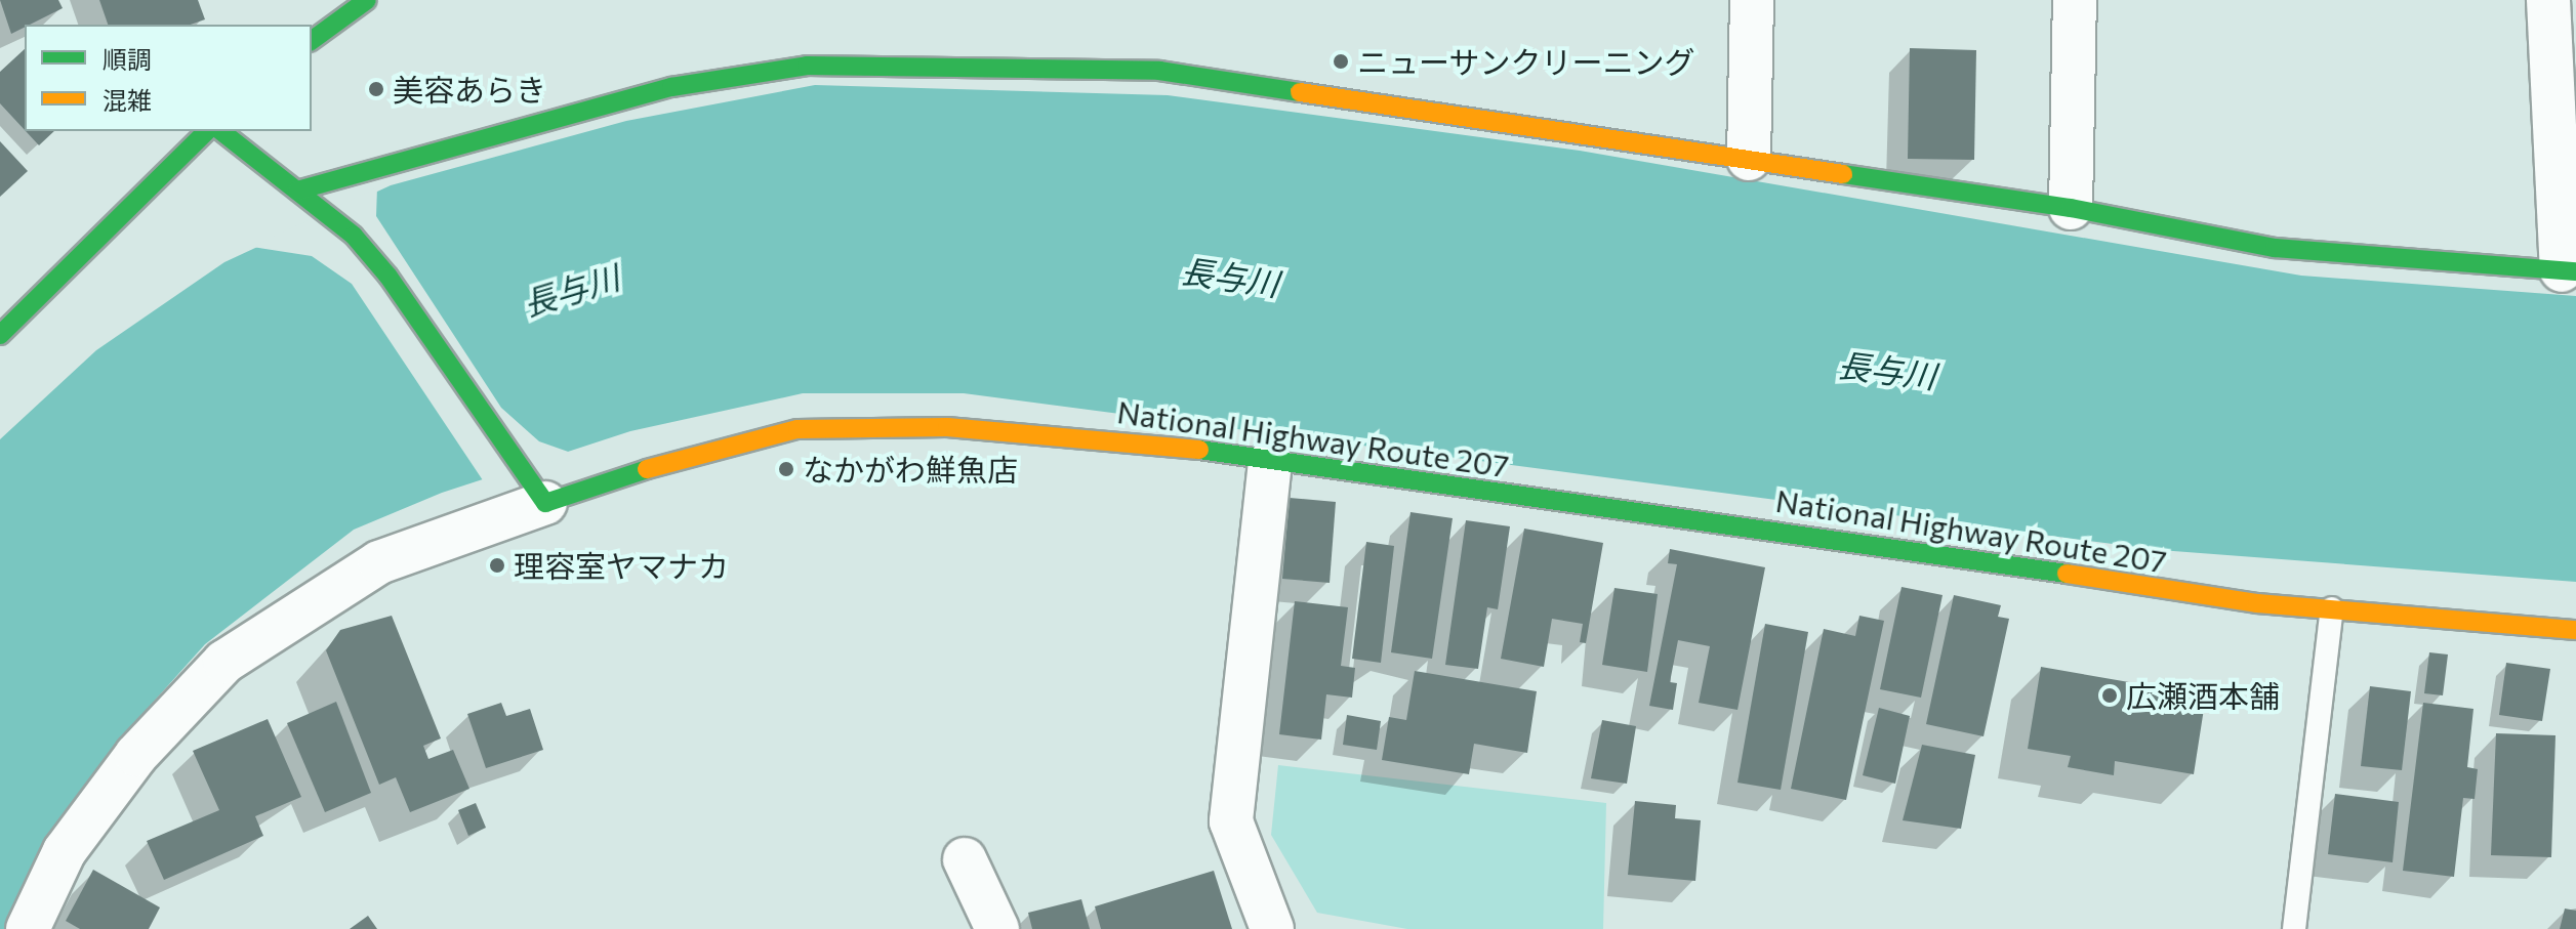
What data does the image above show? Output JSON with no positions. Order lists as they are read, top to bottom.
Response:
{
  "streets": {
    "main road": ["National Highway Route 207"]
  },
  "water": ["長与川"],
  "places": [
    "ニューサンクリーニング",
    "美容あらき",
    "なかがわ鮮魚店",
    "理容室ヤマナカ",
    "広瀬酒本舗"
  ],
  "legend": ["順調", "混雑"]
}
